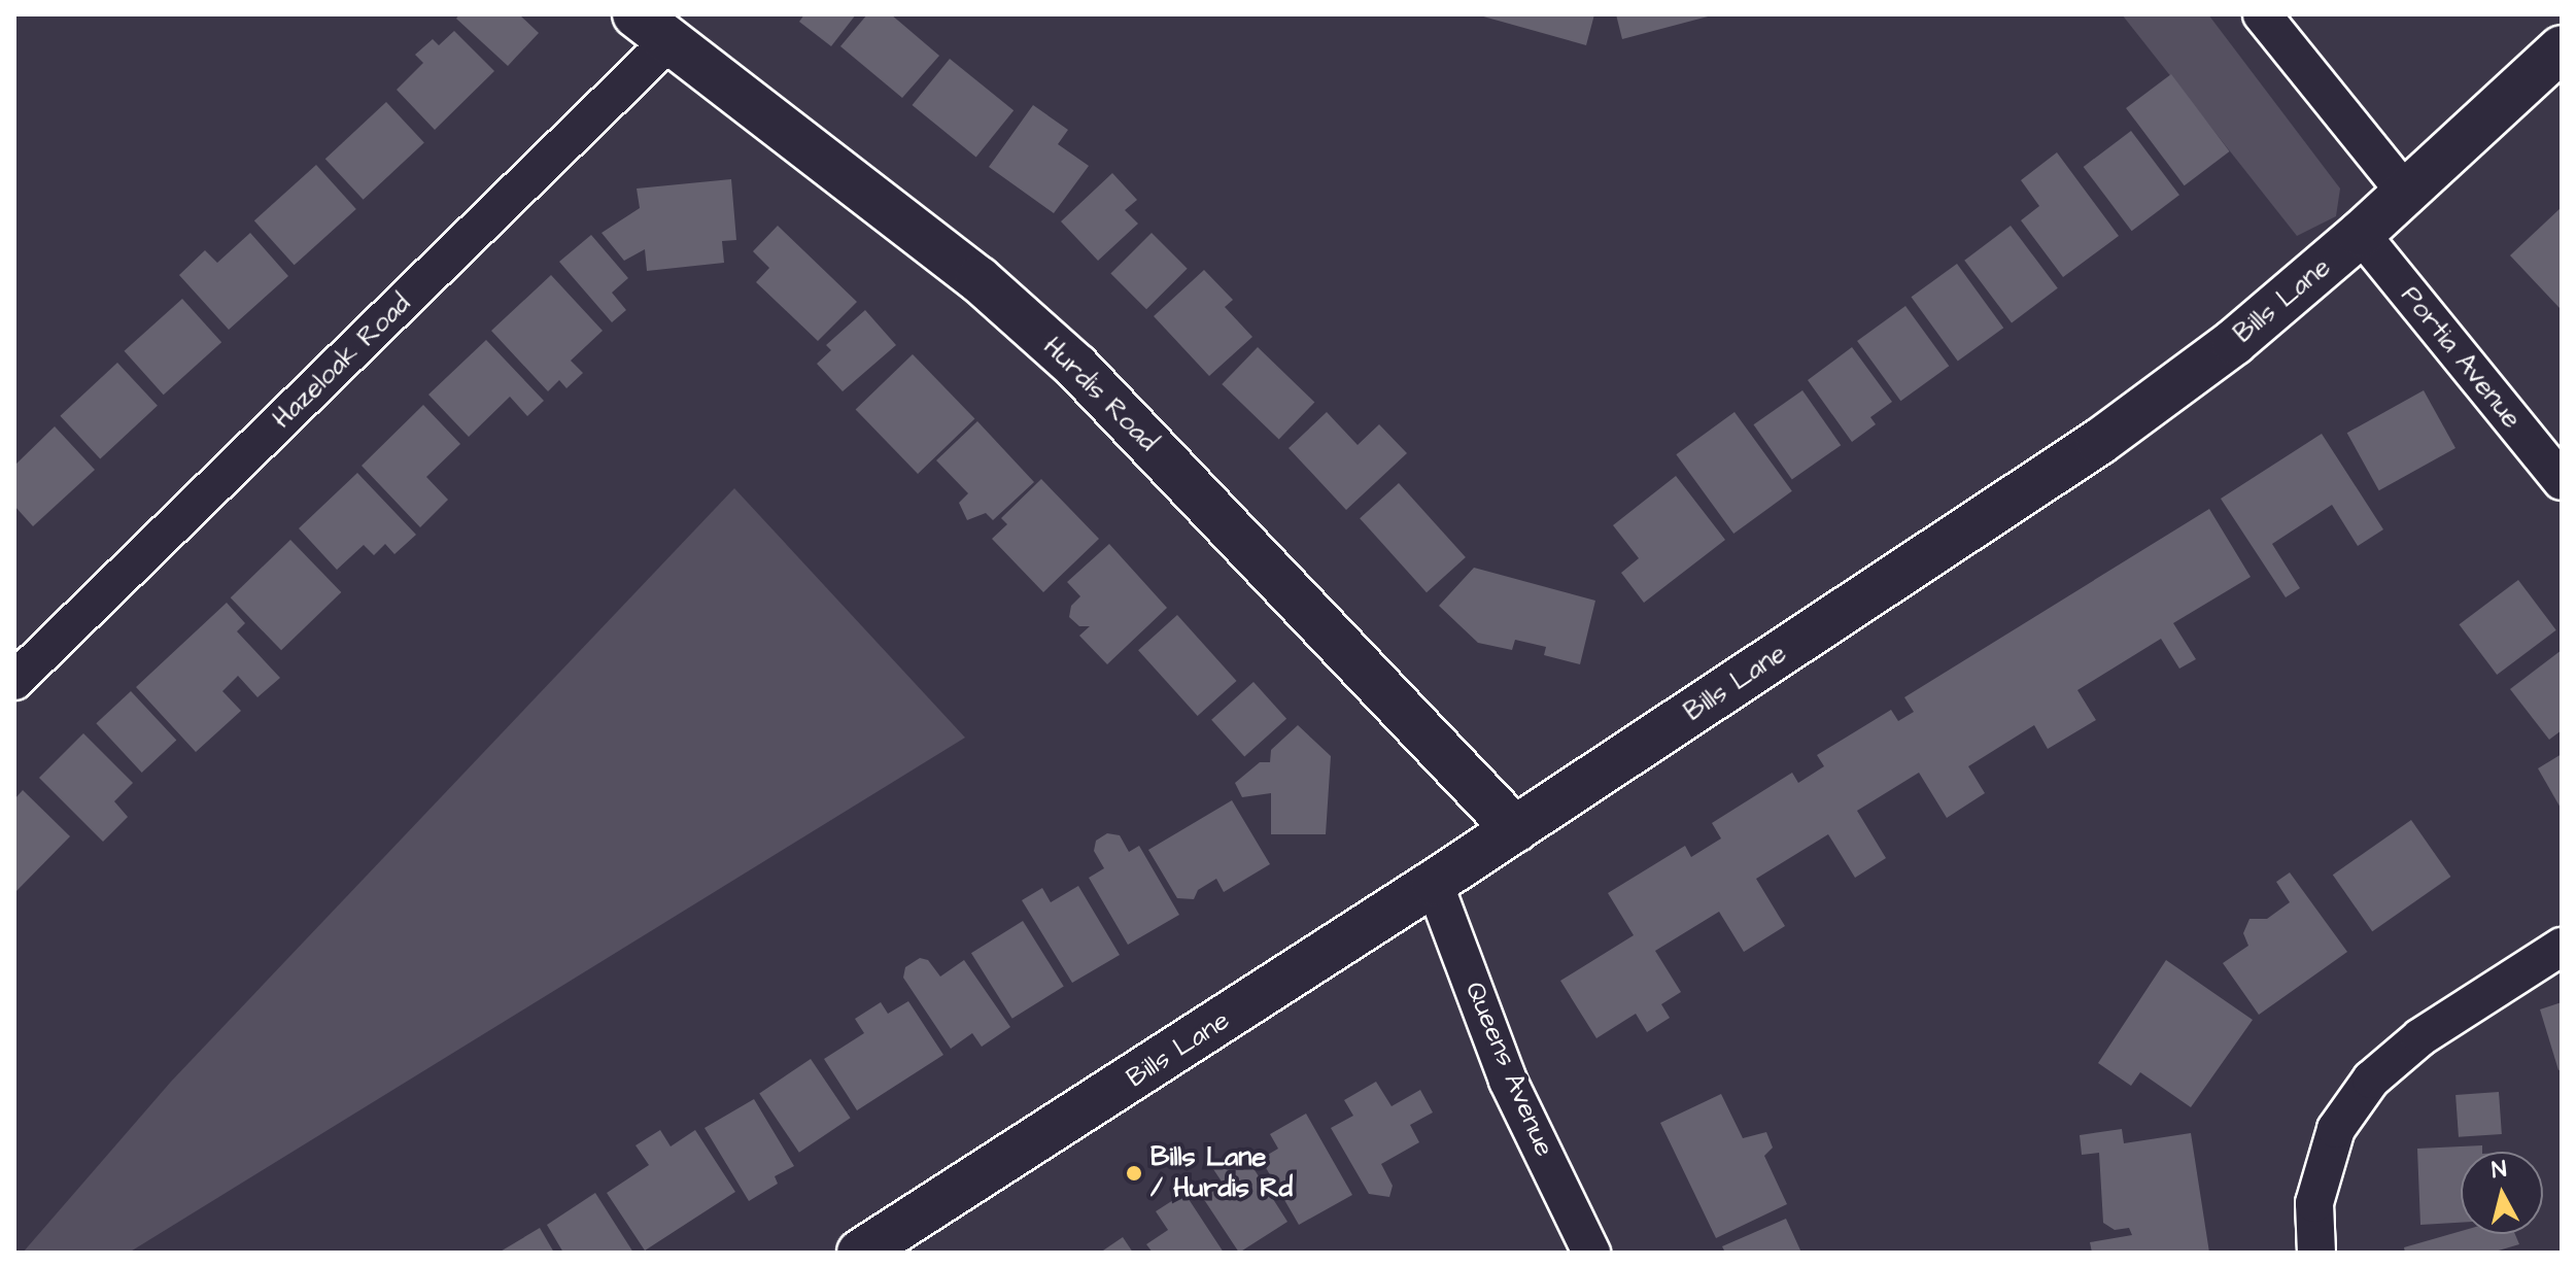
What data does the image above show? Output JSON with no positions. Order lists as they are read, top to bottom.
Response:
{
  "streets": {
    "street": [
      "Bills Lane",
      "Portia Avenue",
      "Hazeloak Road",
      "Hurdis Road",
      "Queens Avenue"
    ]
  },
  "crossings": [
    ["Bills Lane", "Portia Avenue"],
    ["Bills Lane", "Hurdis Road"],
    ["Bills Lane", "Queens Avenue"],
    ["Hazeloak Road", "Hurdis Road"]
  ],
  "places": ["Bills Lane / Hurdis Rd"],
  "north": "top"
}
